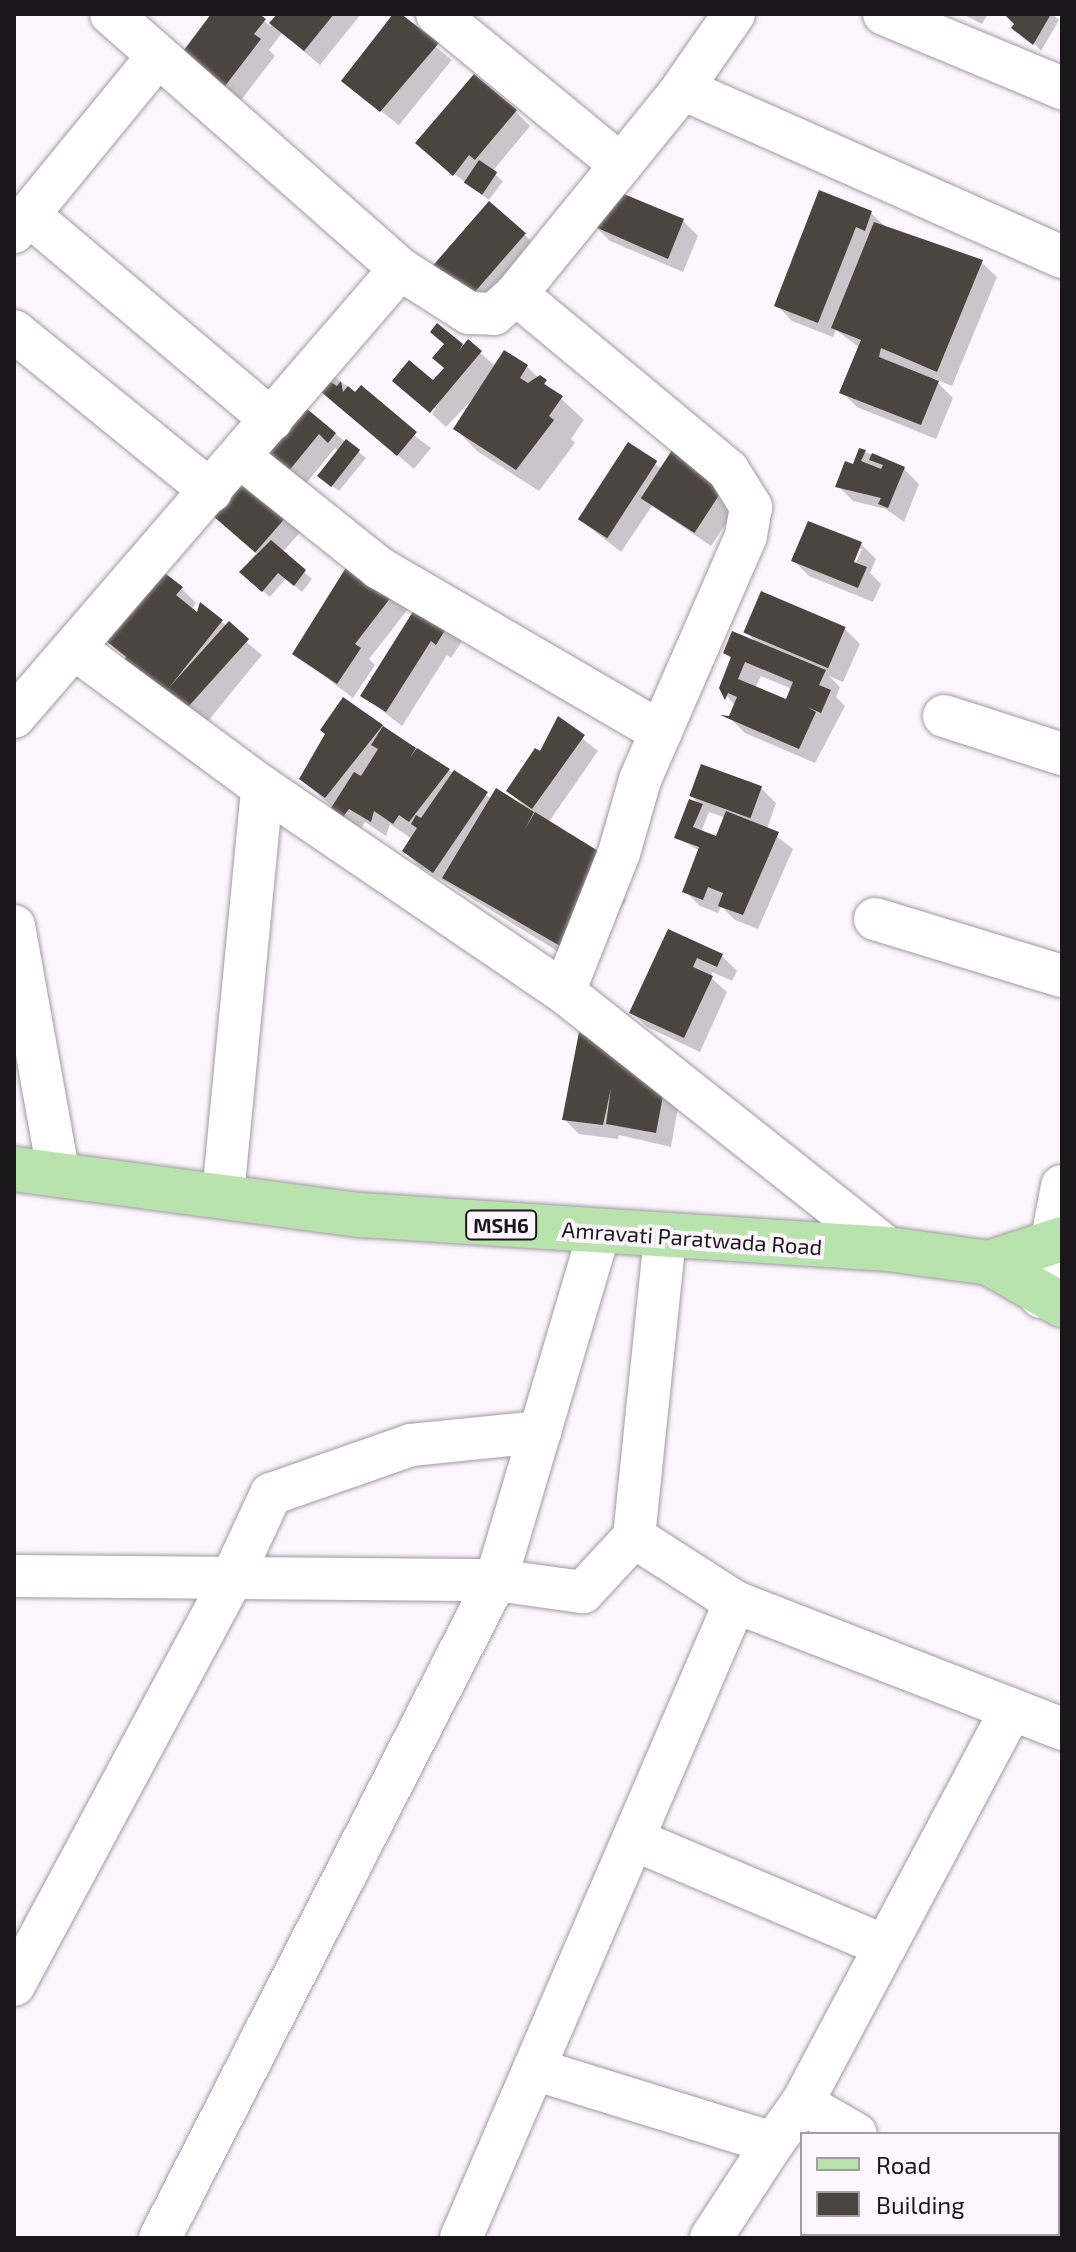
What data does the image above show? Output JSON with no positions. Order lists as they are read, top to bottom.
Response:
{
  "streets": {
    "main road": ["MSH6", "Amravati Paratwada Road"]
  },
  "legend": ["Road", "Building"]
}
